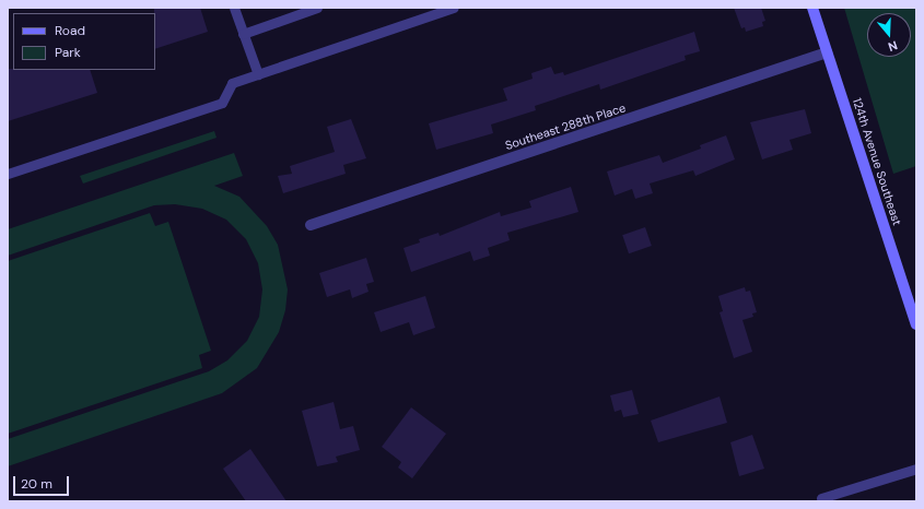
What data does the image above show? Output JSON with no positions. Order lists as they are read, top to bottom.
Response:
{
  "streets": {
    "street": ["Southeast 288th Place", "124th Avenue Southeast"]
  },
  "crossings": [
    ["Southeast 288th Place", "124th Avenue Southeast"]
  ],
  "legend": ["Road", "Park"],
  "scale_bar": "20 m",
  "north": "bottom"
}
